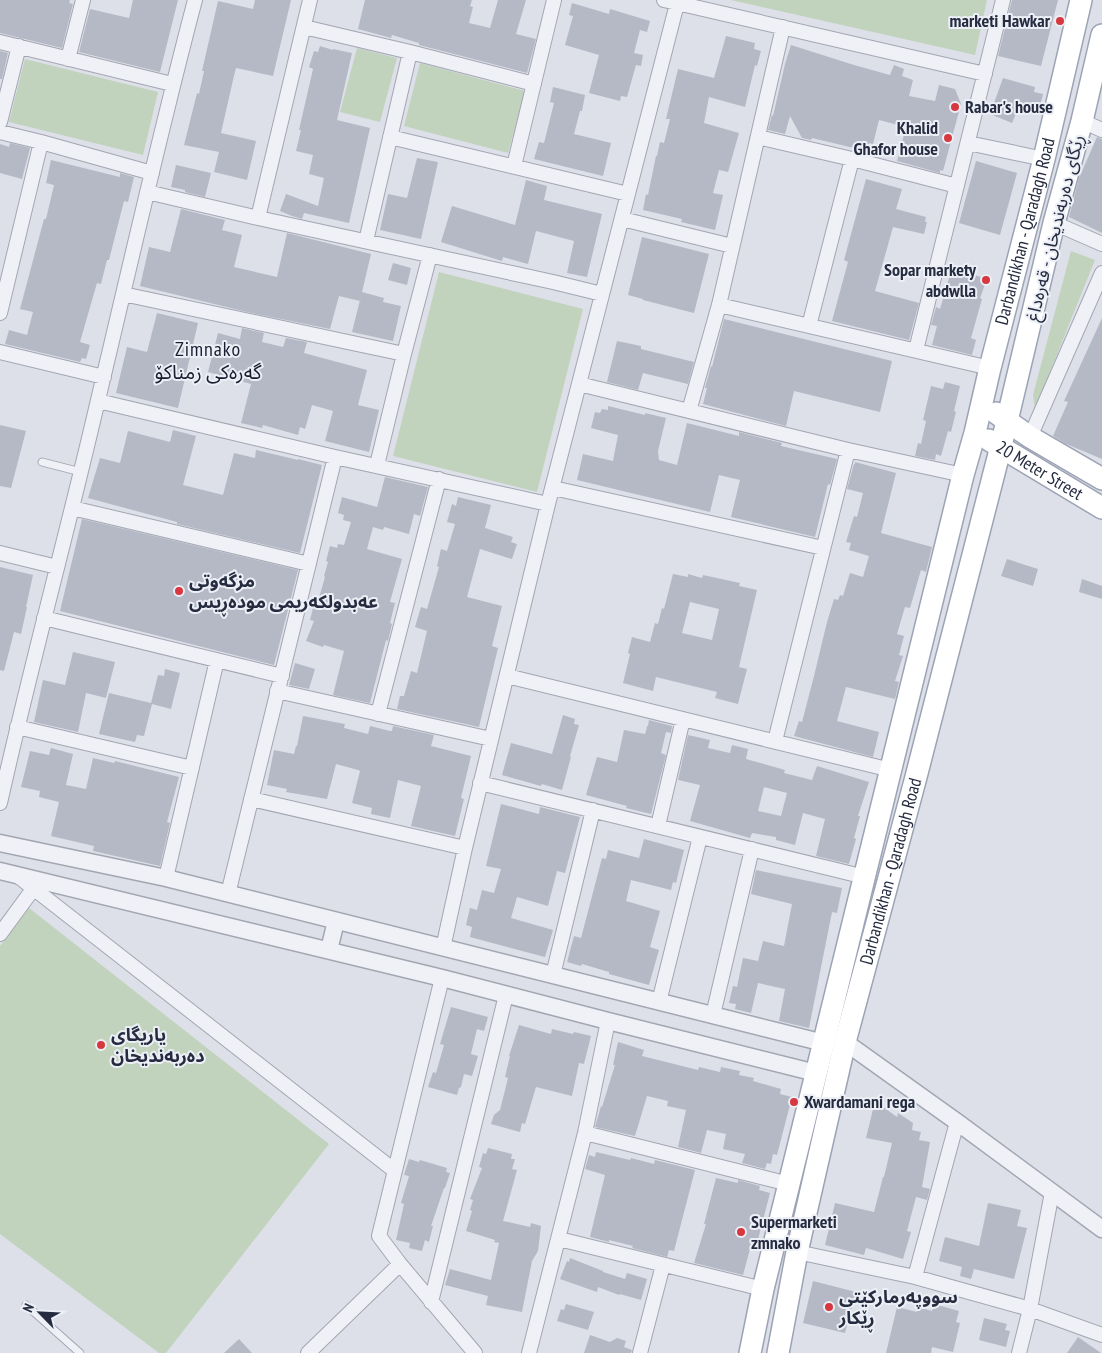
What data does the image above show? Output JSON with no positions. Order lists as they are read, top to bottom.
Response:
{
  "streets": {
    "main road": ["ڕێگای دەربەندیخان - قەرەداغ", "Darbandikhan - Qaradagh Road", "20 Meter Street"]
  },
  "crossings": [
    ["ڕێگای دەربەندیخان - قەرەداغ", "Darbandikhan - Qaradagh Road"],
    ["ڕێگای دەربەندیخان - قەرەداغ", "20 Meter Street"],
    ["Darbandikhan - Qaradagh Road", "20 Meter Street"]
  ],
  "districts": ["Zimnako گەرەکی زمناکۆ"],
  "places": [
    "marketi Hawkar",
    "Rabar's house",
    "Khalid Ghafor house",
    "Sopar markety abdwlla",
    "مزگەوتی عەبدولکەریمی مودەڕیس",
    "یاریگاى ده‌ربه‌ندیخان",
    "Xwardamani rega",
    "Supermarketi zmnako",
    "سووپەرمارکێتی ڕێکار"
  ],
  "north": "top left"
}
